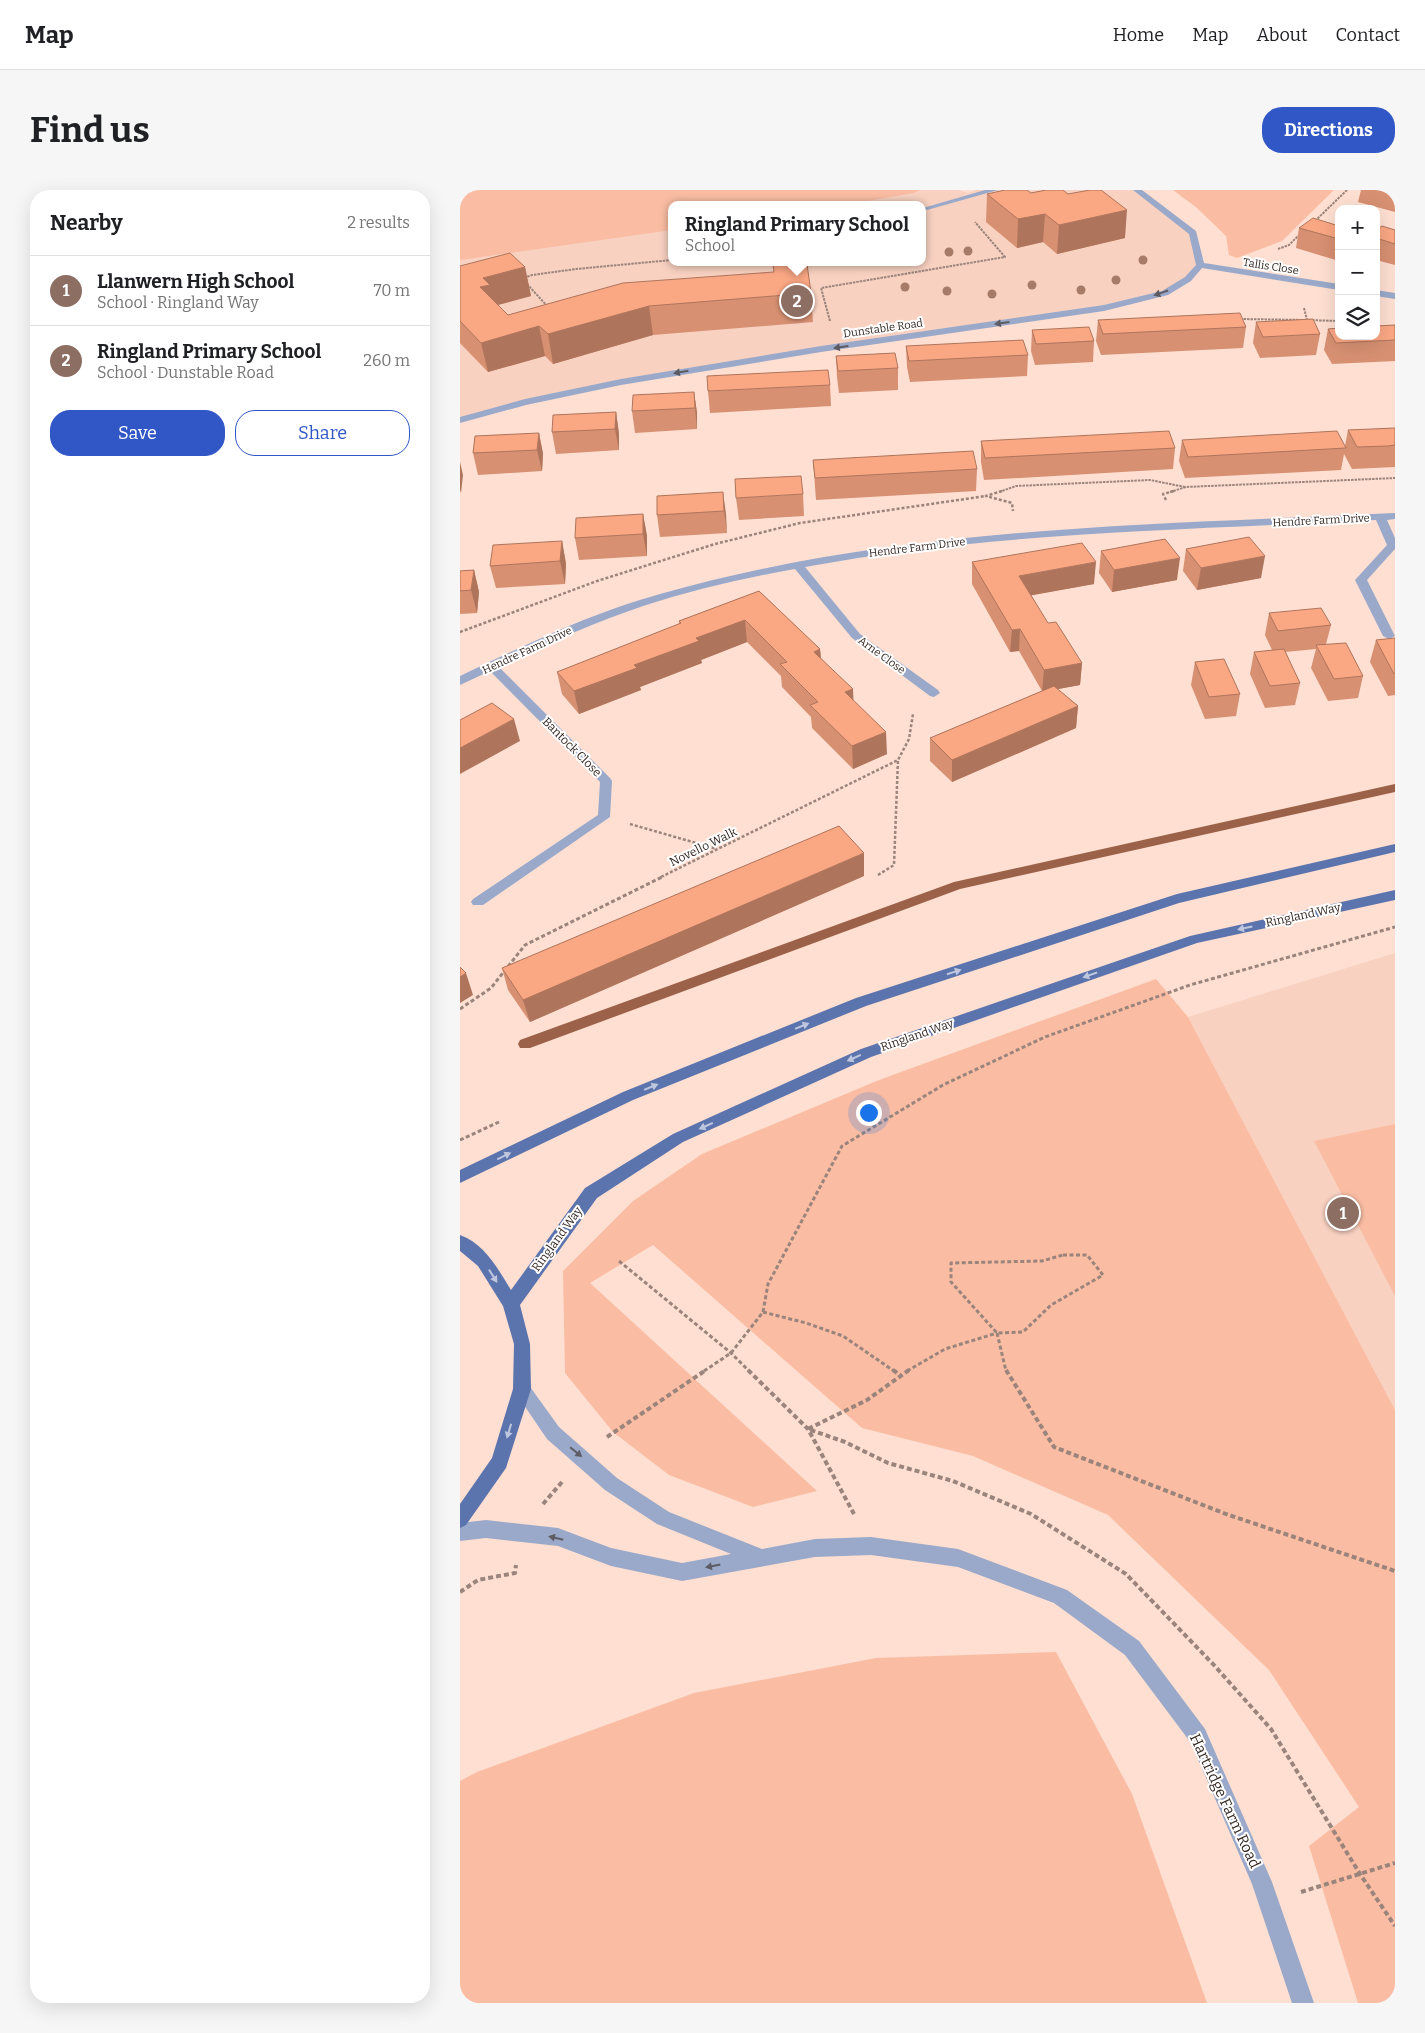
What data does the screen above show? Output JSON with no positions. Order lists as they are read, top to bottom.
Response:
{
  "streets": {
    "main road": ["Ringland Way"],
    "street": [
      "Tallis Close",
      "Dunstable Road",
      "Hendre Farm Drive",
      "Arne Close",
      "Bantock Close",
      "Hartridge Farm Road"
    ],
    "path": ["Novello Walk"]
  },
  "crossings": [
    ["Tallis Close", "Dunstable Road"],
    ["Hendre Farm Drive", "Arne Close"],
    ["Hendre Farm Drive", "Bantock Close"]
  ],
  "one_way": ["Dunstable Road"],
  "page": {
    "header": "Map",
    "nav": [
      "Home",
      "Map",
      "About",
      "Contact"
    ],
    "buttons": [
      "Directions",
      ["Save", "Share"]
    ],
    "title": "Find us",
    "heading": ["Nearby", "2 results"],
    "popup": ["Ringland Primary School", "School"],
    "map_buttons": ["+", "−"],
    "list": [
      {
        "mark": "1",
        "name": "Llanwern High School",
        "note": "School · Ringland Way",
        "value": "70 m"
      },
      {
        "mark": "2",
        "name": "Ringland Primary School",
        "note": "School · Dunstable Road",
        "value": "260 m"
      }
    ],
    "pins": ["2", "1"]
  }
}
